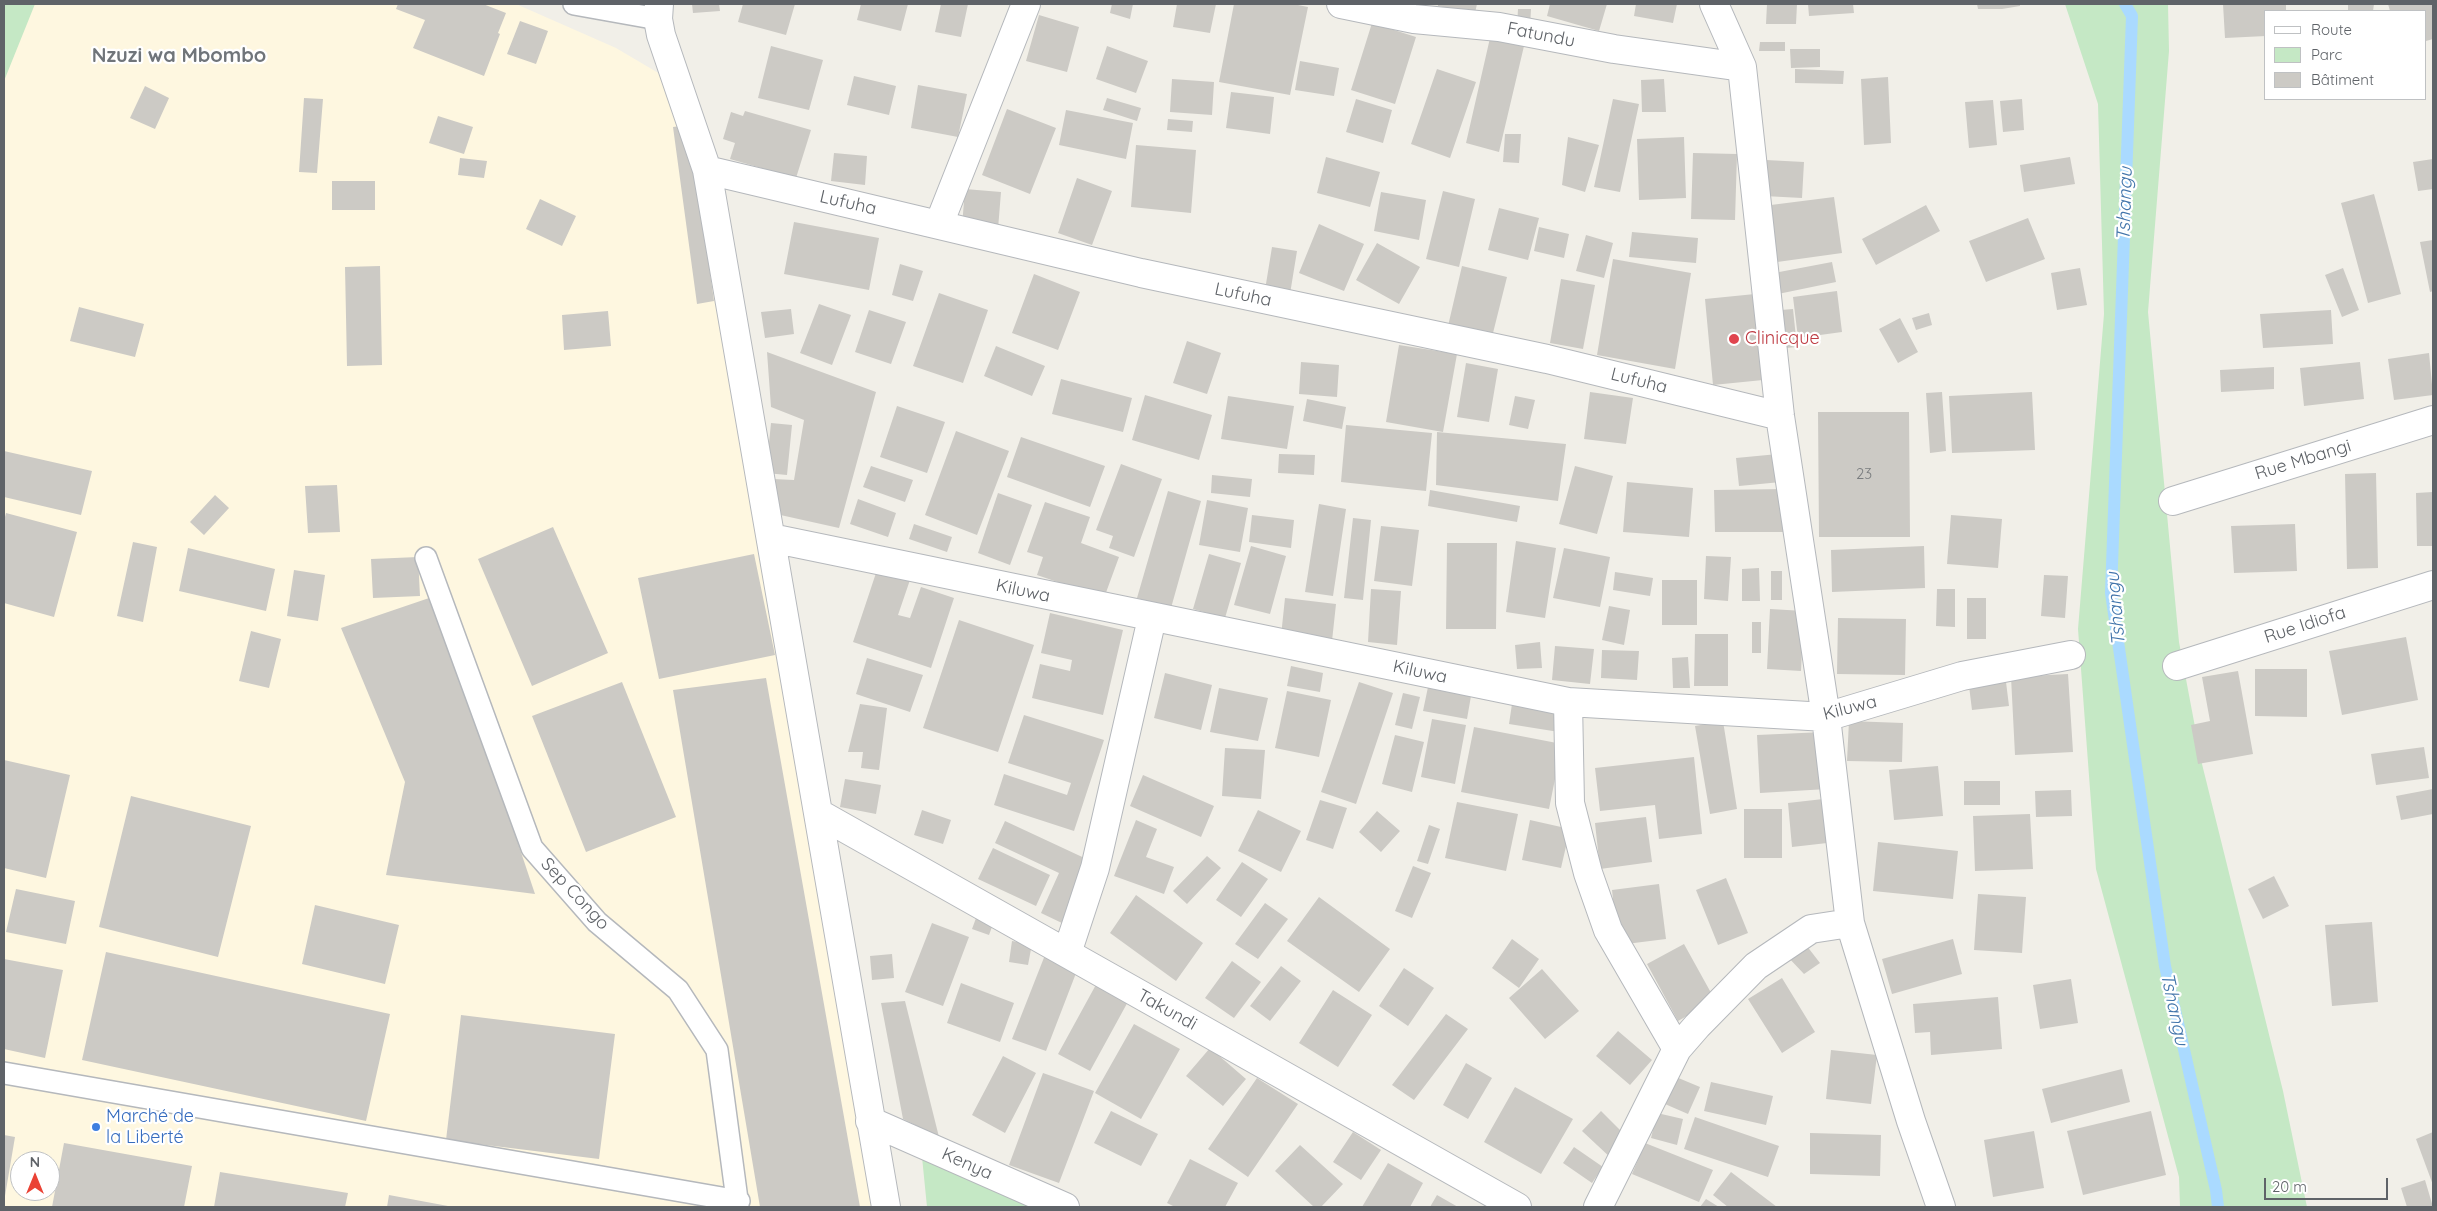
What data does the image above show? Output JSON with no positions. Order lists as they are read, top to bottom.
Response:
{
  "streets": {
    "street": [
      "Fatundu",
      "Lufuha",
      "Rue Mbangi",
      "Kiluwa",
      "Rue Idiofa",
      "Takundi",
      "Kenya"
    ],
    "lane": ["Sep Congo"]
  },
  "districts": ["Nzuzi wa Mbombo"],
  "water": ["Tshangu"],
  "places": ["Clinicque", "Marché de la Liberté"],
  "house_numbers": ["23"],
  "legend": ["Route", "Parc", "Bâtiment"],
  "scale_bar": "20 m",
  "north": "top"
}
